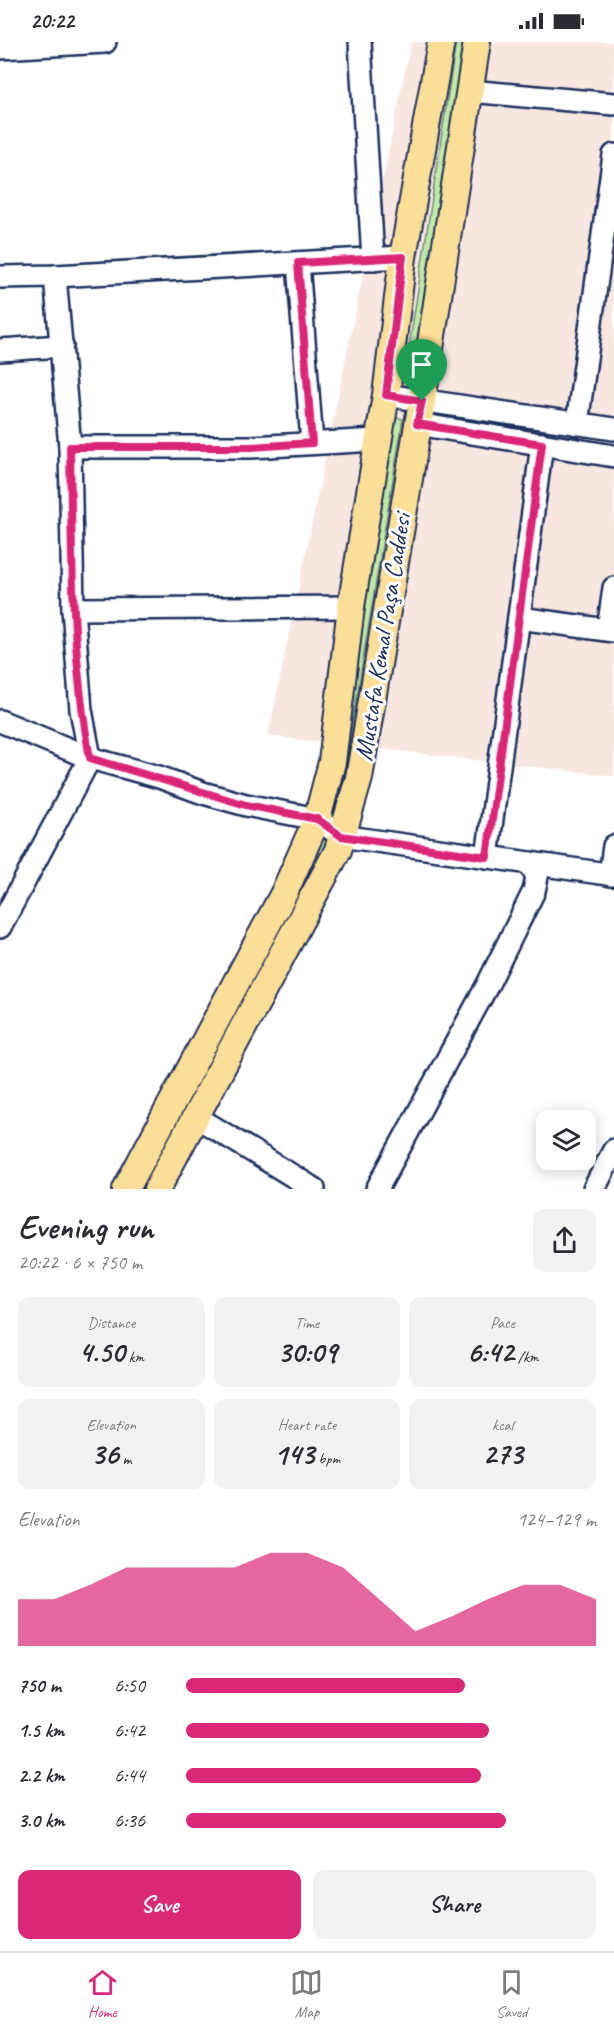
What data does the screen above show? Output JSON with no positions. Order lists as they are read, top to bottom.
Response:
{
  "streets": {
    "main road": ["Mustafa Kemal Paşa Caddesi"]
  },
  "page": {
    "status": "20:22",
    "heading": ["Evening run", "20:22 · 6 × 750 m"],
    "stats": [
      ["Distance", "4.50 km"],
      ["Time", "30:09"],
      ["Pace", "6:42 /km"],
      ["Elevation", "36 m"],
      ["Heart rate", "143 bpm"],
      ["kcal", "273"]
    ],
    "chart": ["Elevation", "124–129 m"],
    "list": [
      {
        "name": "750 m",
        "note": "6:50"
      },
      {
        "name": "1.5 km",
        "note": "6:42"
      },
      {
        "name": "2.2 km",
        "note": "6:44"
      },
      {
        "name": "3.0 km",
        "note": "6:36"
      }
    ],
    "buttons": ["Save", "Share"],
    "tabs": ["Home", "Map", "Saved"]
  }
}
